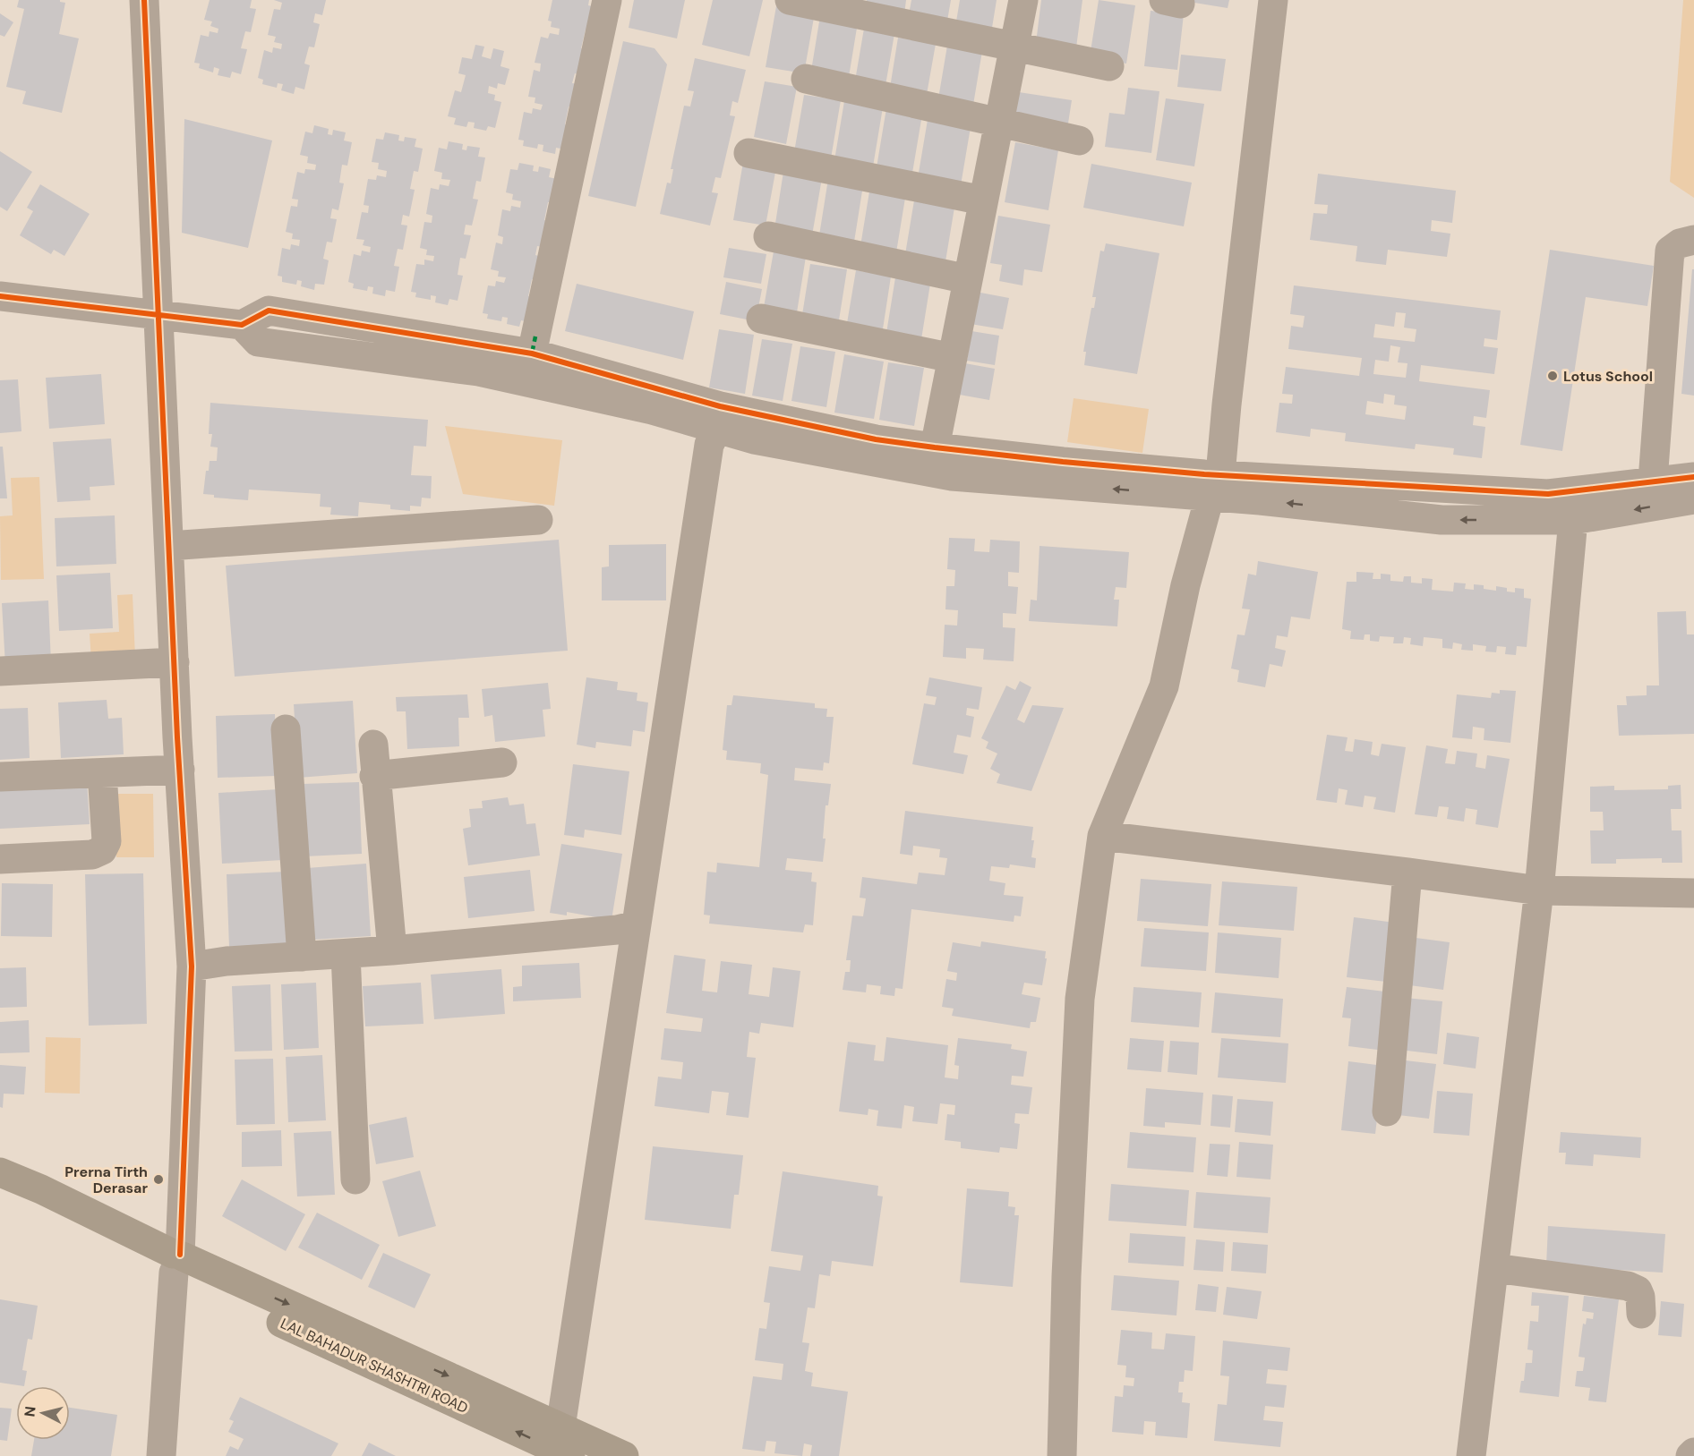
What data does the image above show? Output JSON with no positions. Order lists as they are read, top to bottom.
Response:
{
  "streets": {
    "main road": ["LAL BAHADUR SHASHTRI ROAD"]
  },
  "places": ["Lotus School", "Prerna Tirth Derasar"],
  "north": "left"
}
